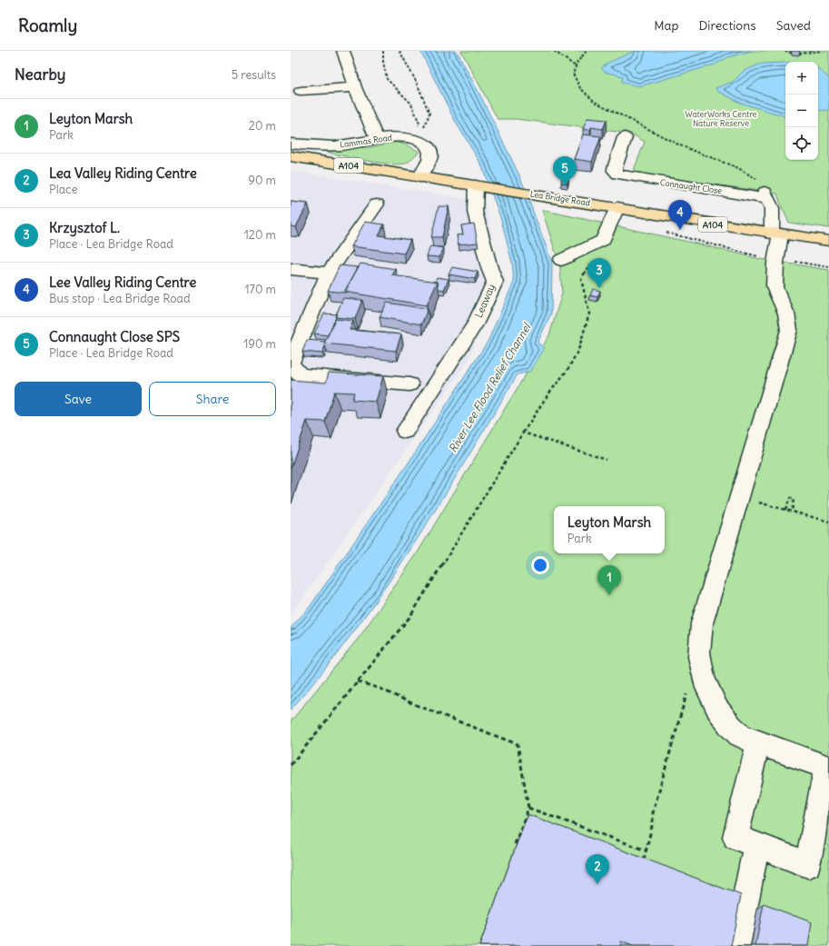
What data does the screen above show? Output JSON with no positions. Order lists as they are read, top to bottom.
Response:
{
  "streets": {
    "main road": ["A104", "Lea Bridge Road"],
    "street": ["Lammas Road", "Connaught Close", "Leaway"]
  },
  "crossings": [
    ["Lea Bridge Road", "Leaway"]
  ],
  "water": ["River Lee Flood Relief Channel"],
  "parks": ["WaterWorks Centre Nature Reserve"],
  "page": {
    "header": "Roamly",
    "nav": ["Map", "Directions", "Saved"],
    "heading": ["Nearby", "5 results"],
    "map_buttons": ["+", "−"],
    "list": [
      {
        "mark": "1",
        "name": "Leyton Marsh",
        "note": "Park",
        "value": "20 m"
      },
      {
        "mark": "2",
        "name": "Lea Valley Riding Centre",
        "note": "Place",
        "value": "90 m"
      },
      {
        "mark": "3",
        "name": "Krzysztof L.",
        "note": "Place · Lea Bridge Road",
        "value": "120 m"
      },
      {
        "mark": "4",
        "name": "Lee Valley Riding Centre",
        "note": "Bus stop · Lea Bridge Road",
        "value": "170 m"
      },
      {
        "mark": "5",
        "name": "Connaught Close SPS",
        "note": "Place · Lea Bridge Road",
        "value": "190 m"
      }
    ],
    "pins": [
      "5",
      "4",
      "3",
      "1",
      "2"
    ],
    "buttons": ["Save", "Share"],
    "popup": ["Leyton Marsh", "Park"]
  }
}
